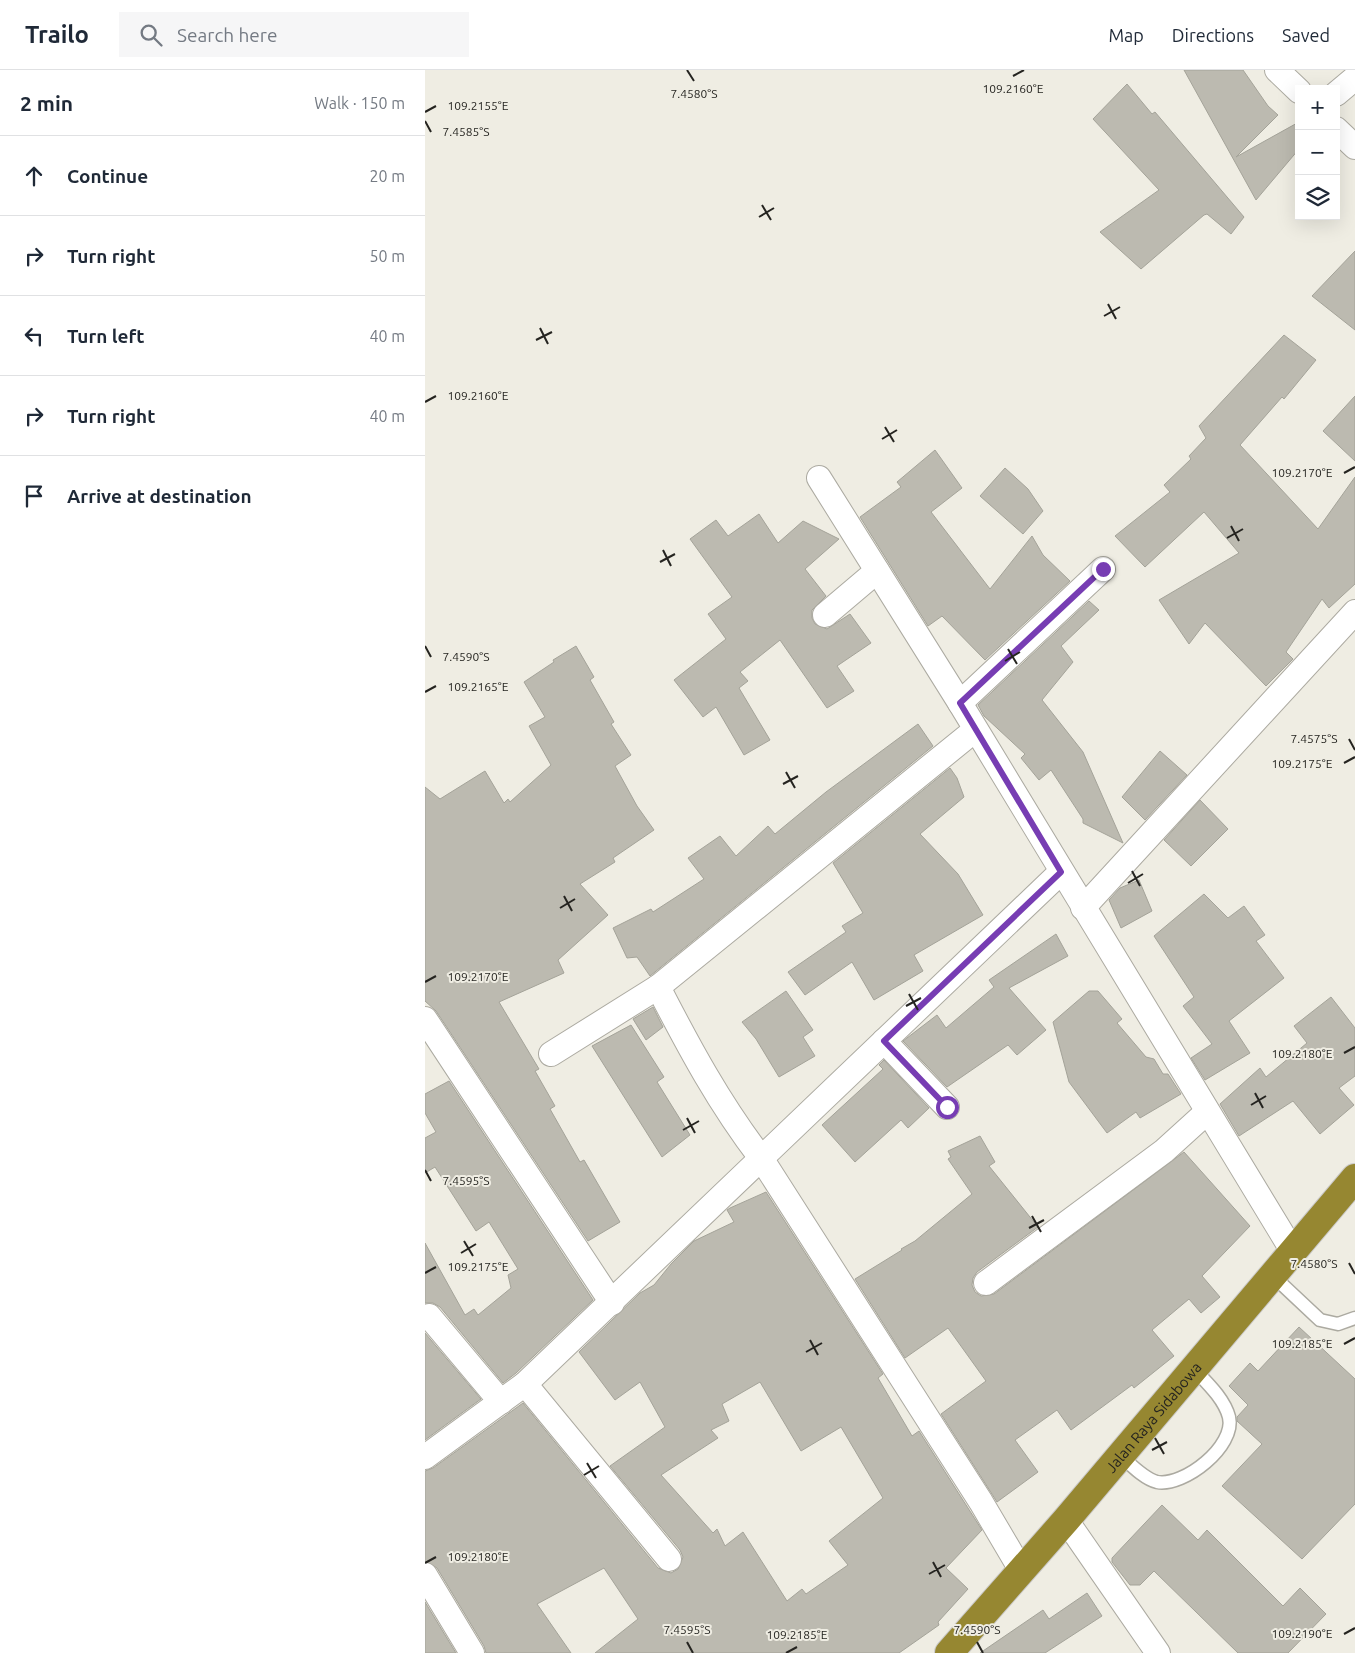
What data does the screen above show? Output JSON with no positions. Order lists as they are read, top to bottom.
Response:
{
  "streets": {
    "highway": ["Jalan Raya Sidabowa"]
  },
  "page": {
    "header": "Trailo",
    "search": "Search here",
    "nav": ["Map", "Directions", "Saved"],
    "heading": ["2 min", "Walk · 150 m"],
    "map_buttons": ["+", "−"],
    "list": [
      ["Continue", "20 m"],
      ["Turn right", "50 m"],
      ["Turn left", "40 m"],
      ["Turn right", "40 m"],
      "Arrive at destination"
    ]
  },
  "coordinates": [
    "109.2160°E",
    "7.4580°S",
    "109.2155°E",
    "7.4585°S",
    "109.2170°E",
    "7.4590°S",
    "109.2165°E",
    "7.4575°S",
    "109.2175°E",
    "109.2180°E",
    "7.4595°S",
    "109.2185°E",
    "109.2190°E"
  ]
}
